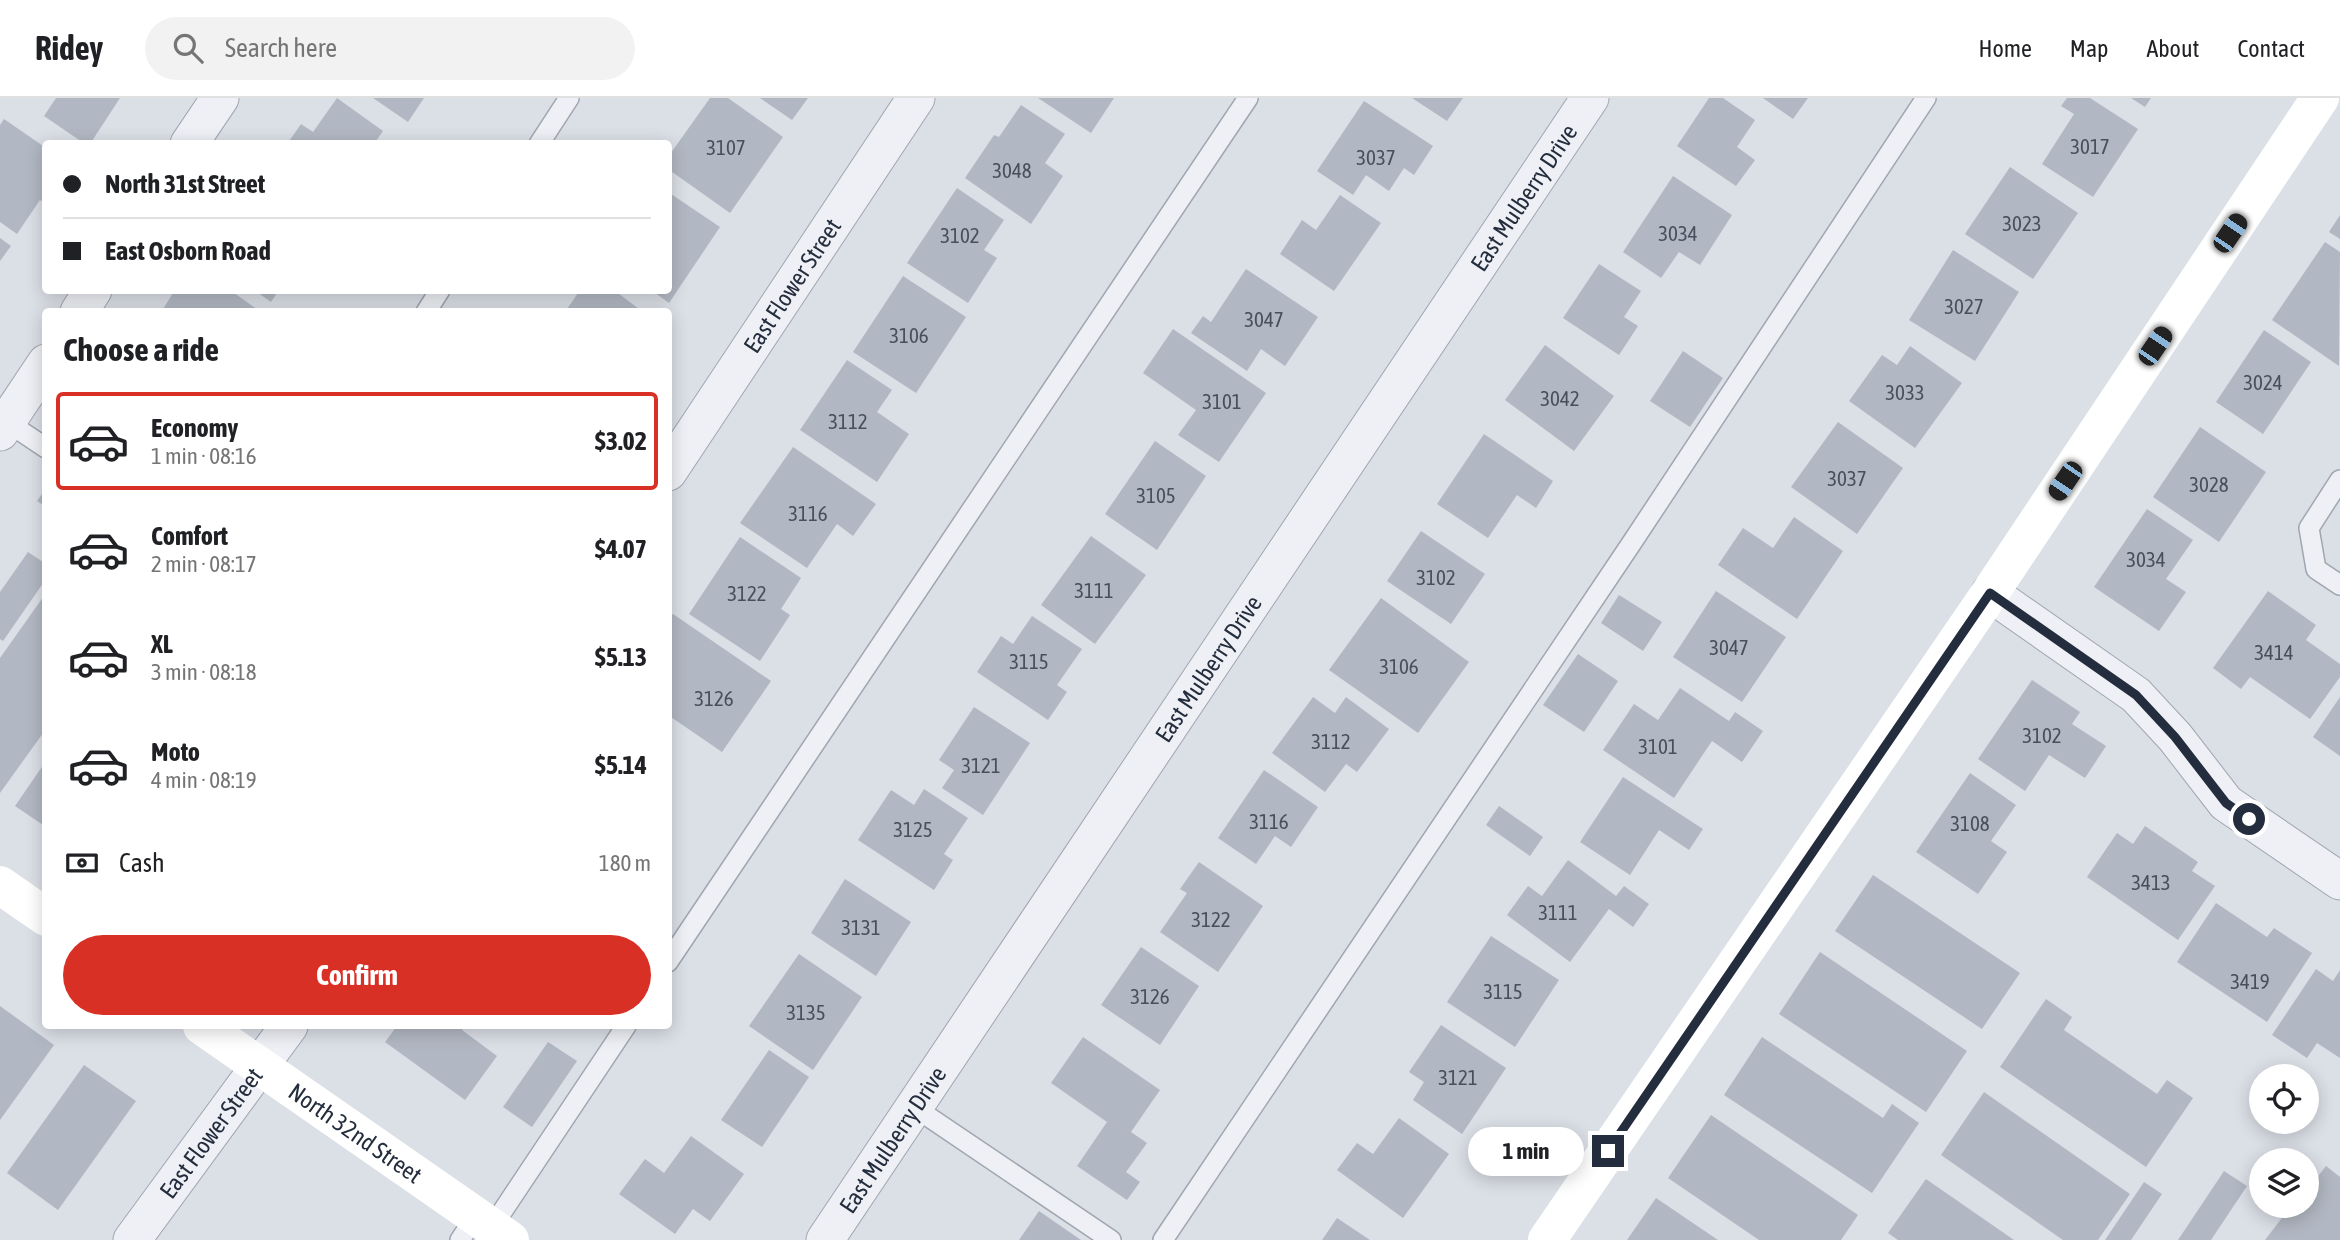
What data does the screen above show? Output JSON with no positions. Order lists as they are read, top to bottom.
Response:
{
  "streets": {
    "main road": ["North 32nd Street"],
    "street": ["East Mulberry Drive", "East Flower Street"]
  },
  "crossings": [
    ["East Flower Street", "North 32nd Street"]
  ],
  "house_numbers": [
    "3017",
    "3107",
    "3037",
    "3048",
    "3023",
    "3034",
    "3102",
    "3027",
    "3047",
    "3106",
    "3024",
    "3033",
    "3042",
    "3101",
    "3112",
    "3037",
    "3028",
    "3105",
    "3116",
    "3034",
    "3102",
    "3111",
    "3122",
    "3047",
    "3414",
    "3115",
    "3106",
    "3126",
    "3102",
    "3112",
    "3101",
    "3121",
    "3116",
    "3108",
    "3125",
    "3413",
    "3111",
    "3122",
    "3131",
    "3419",
    "3115",
    "3126",
    "3135",
    "3121"
  ],
  "page": {
    "header": "Ridey",
    "search": "Search here",
    "nav": [
      "Home",
      "Map",
      "About",
      "Contact"
    ],
    "banner": ["North 31st Street", "East Osborn Road"],
    "heading": "Choose a ride",
    "list": [
      {
        "name": "Economy",
        "note": "1 min · 08:16",
        "value": "$3.02"
      },
      {
        "name": "Comfort",
        "note": "2 min · 08:17",
        "value": "$4.07"
      },
      {
        "name": "XL",
        "note": "3 min · 08:18",
        "value": "$5.13"
      },
      {
        "name": "Moto",
        "note": "4 min · 08:19",
        "value": "$5.14"
      }
    ],
    "pay": ["Cash", "180 m"],
    "buttons": "Confirm",
    "bubble": "1 min"
  }
}
